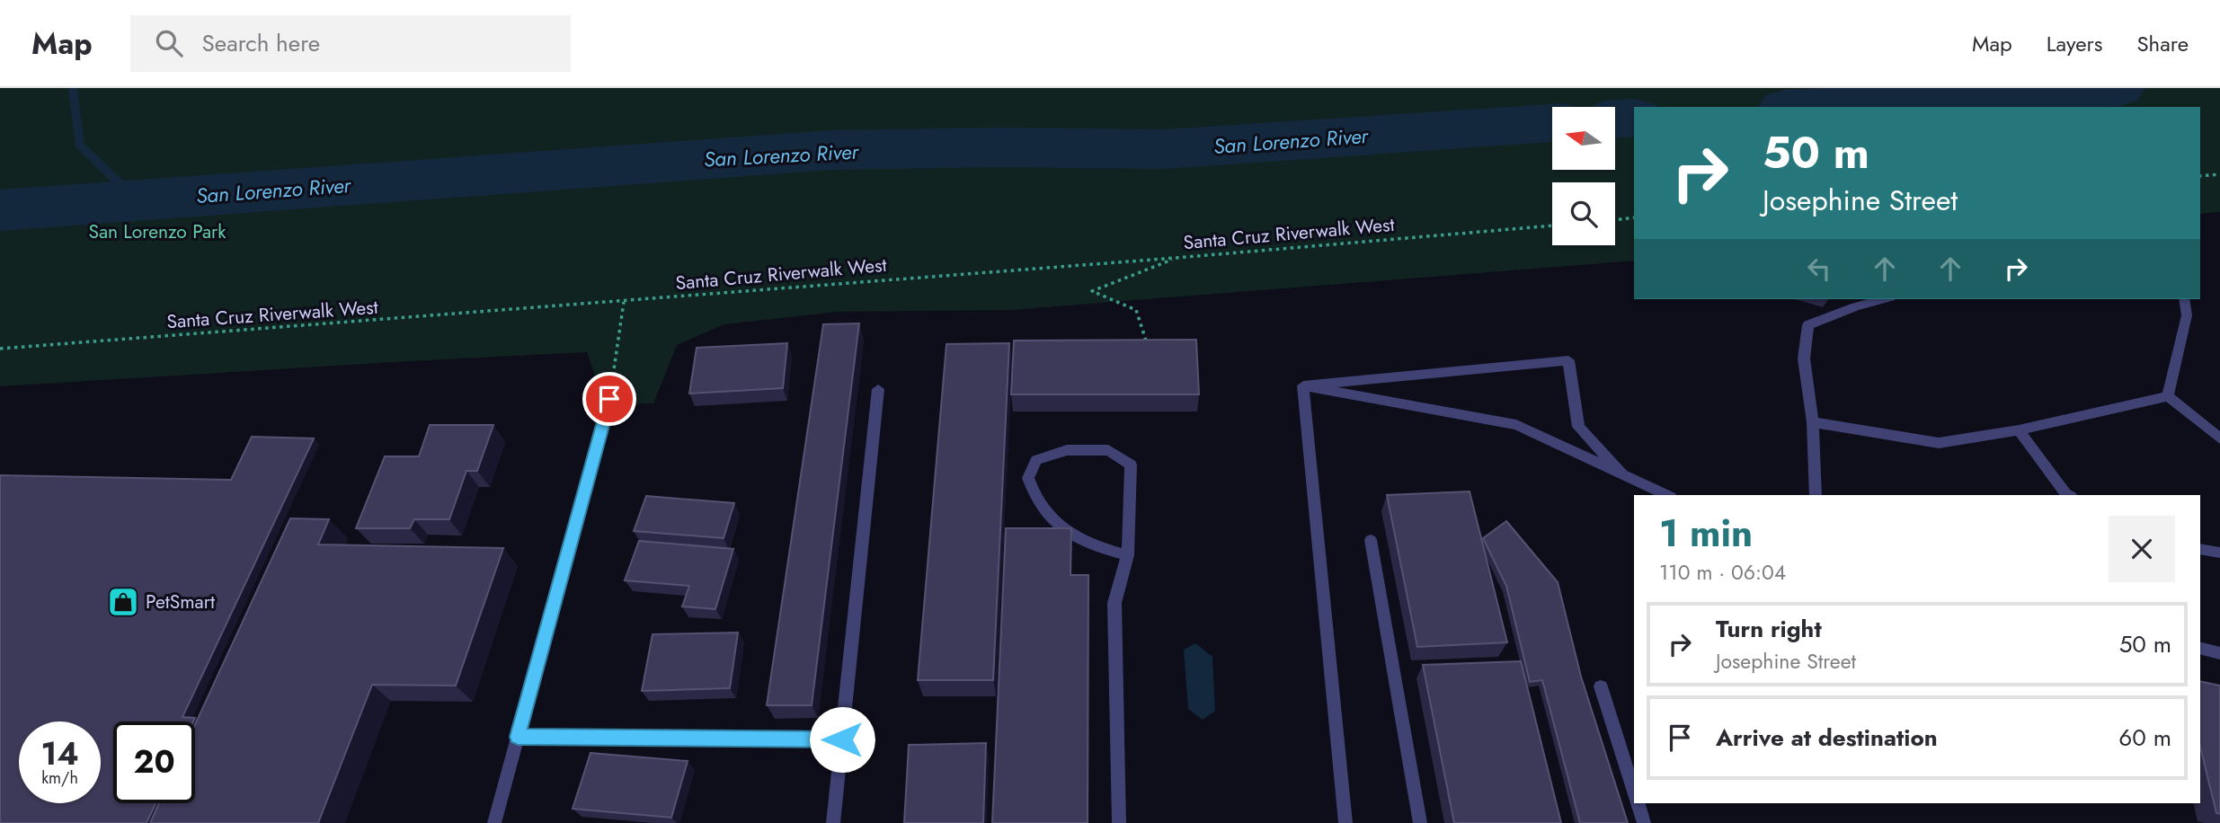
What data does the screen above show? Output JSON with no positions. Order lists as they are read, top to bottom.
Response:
{
  "streets": {
    "path": ["Santa Cruz Riverwalk West"]
  },
  "water": ["San Lorenzo River"],
  "parks": ["San Lorenzo Park"],
  "places": {
    "shop": ["PetSmart"]
  },
  "north": "left",
  "page": {
    "header": "Map",
    "search": "Search here",
    "nav": ["Map", "Layers", "Share"],
    "turn": ["50 m", "Josephine Street"],
    "heading": ["1 min", "110 m · 06:04"],
    "list": [
      {
        "name": "Turn right",
        "note": "Josephine Street",
        "value": "50 m"
      },
      {
        "name": "Arrive at destination",
        "value": "60 m"
      }
    ],
    "speed": "14 km/h",
    "limit": "20"
  }
}
